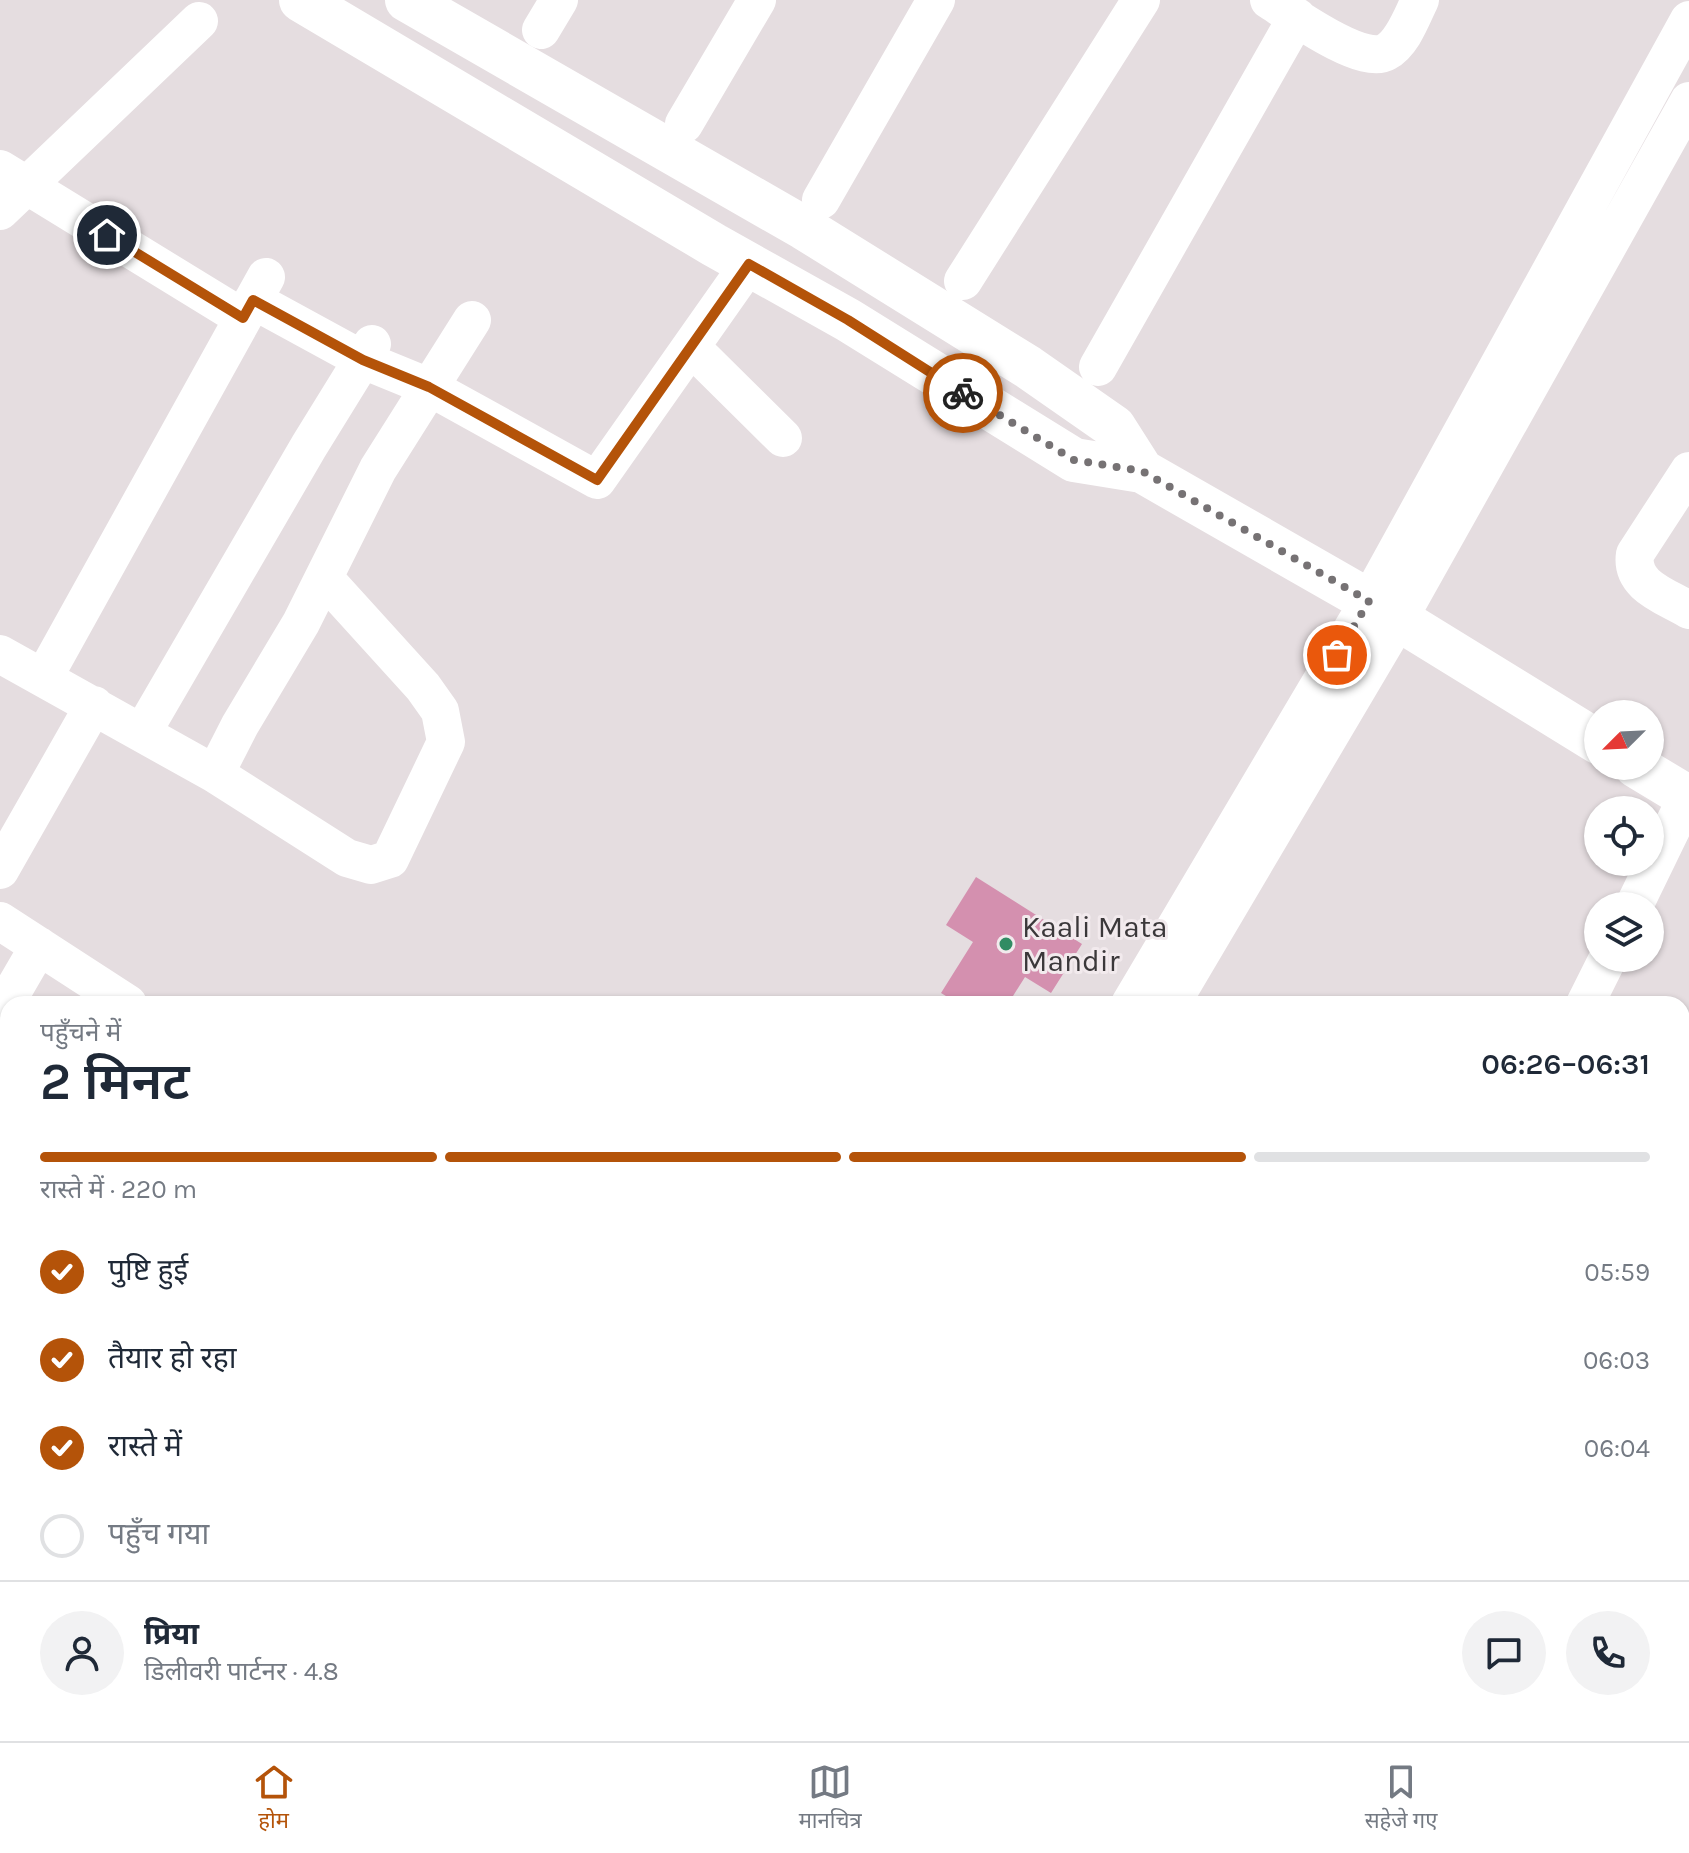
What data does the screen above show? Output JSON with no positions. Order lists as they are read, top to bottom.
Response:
{
  "places": ["Kaali Mata Mandir"],
  "north": "bottom left",
  "page": {
    "heading": ["2 मिनट", "पहुँचने में", "06:26–06:31"],
    "panel": ["प्रिया", "डिलीवरी पार्टनर · 4.8"],
    "bar": "रास्ते में · 220 m",
    "list": [
      ["पुष्टि हुई", "05:59"],
      ["तैयार हो रहा", "06:03"],
      ["रास्ते में", "06:04"],
      "पहुँच गया"
    ],
    "tabs": ["होम", "मानचित्र", "सहेजे गए"]
  }
}
